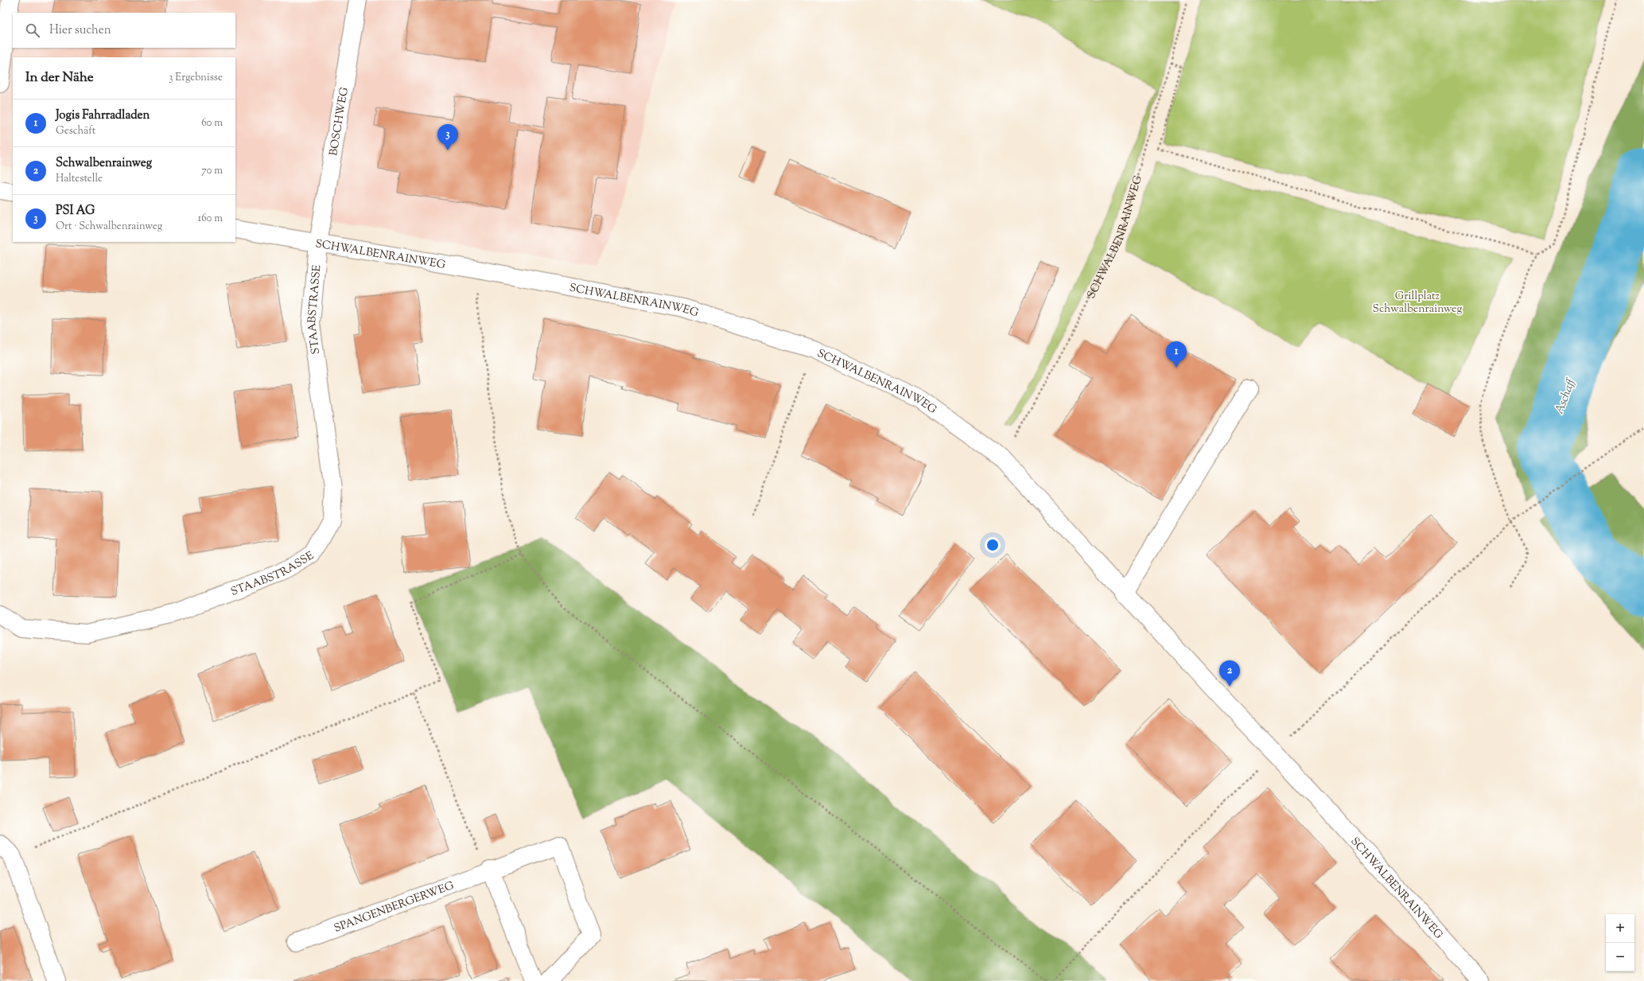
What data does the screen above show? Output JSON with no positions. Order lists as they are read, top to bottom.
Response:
{
  "streets": {
    "street": [
      "BOSCHWEG",
      "SCHWALBENRAINWEG",
      "STAABSTRASSE",
      "SPANGENBERGERWEG"
    ]
  },
  "crossings": [
    ["BOSCHWEG", "SCHWALBENRAINWEG"],
    ["BOSCHWEG", "STAABSTRASSE"],
    ["SCHWALBENRAINWEG", "STAABSTRASSE"]
  ],
  "water": ["Aschaff"],
  "parks": ["Grillplatz Schwalbenrainweg"],
  "page": {
    "search": "Hier suchen",
    "heading": ["In der Nähe", "3 Ergebnisse"],
    "list": [
      {
        "mark": "1",
        "name": "Jogis Fahrradladen",
        "note": "Geschäft",
        "value": "60 m"
      },
      {
        "mark": "2",
        "name": "Schwalbenrainweg",
        "note": "Haltestelle",
        "value": "70 m"
      },
      {
        "mark": "3",
        "name": "PSI AG",
        "note": "Ort · Schwalbenrainweg",
        "value": "160 m"
      }
    ],
    "pins": ["3", "1", "2"],
    "map_buttons": ["+", "−"]
  }
}
